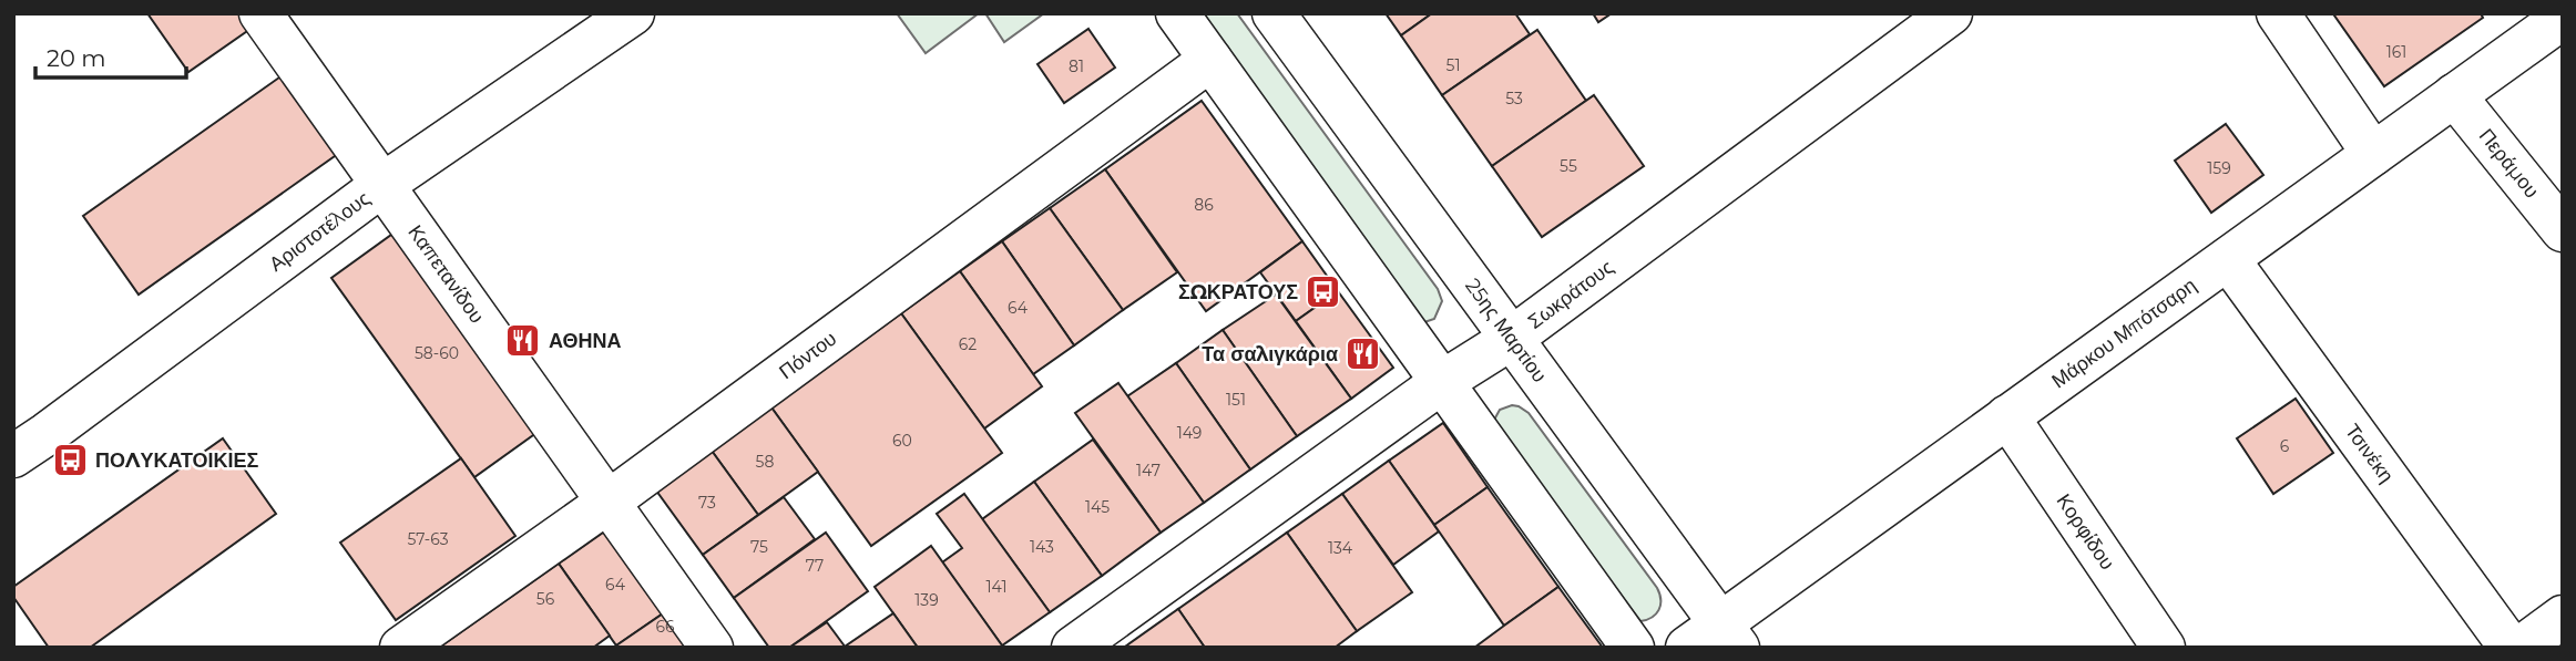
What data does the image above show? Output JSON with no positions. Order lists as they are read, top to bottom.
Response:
{
  "streets": {
    "street": [
      "Περάμου",
      "Αριστοτέλους",
      "Καπετανίδου",
      "Σωκράτους",
      "25ης Μαρτίου",
      "Μάρκου Μπότσαρη",
      "Πόντου",
      "Τσινέκη",
      "Κορφίδου"
    ]
  },
  "crossings": [
    ["Περάμου", "Μάρκου Μπότσαρη"],
    ["Αριστοτέλους", "Καπετανίδου"],
    ["Καπετανίδου", "Πόντου"],
    ["Σωκράτους", "25ης Μαρτίου"],
    ["25ης Μαρτίου", "Μάρκου Μπότσαρη"],
    ["Μάρκου Μπότσαρη", "Τσινέκη"],
    ["Μάρκου Μπότσαρη", "Κορφίδου"]
  ],
  "places": {
    "bus stop": ["ΣΩΚΡΑΤΟΥΣ", "ΠΟΛΥΚΑΤΟΙΚΙΕΣ"],
    "restaurant": ["ΑΘΗΝΑ", "Τα σαλιγκάρια"]
  },
  "house_numbers": [
    "161",
    "51",
    "81",
    "53",
    "55",
    "159",
    "86",
    "64",
    "62",
    "58-60",
    "151",
    "149",
    "60",
    "6",
    "58",
    "147",
    "73",
    "145",
    "57-63",
    "75",
    "143",
    "134",
    "77",
    "64",
    "141",
    "56",
    "139",
    "66"
  ],
  "scale_bar": "20 m"
}
